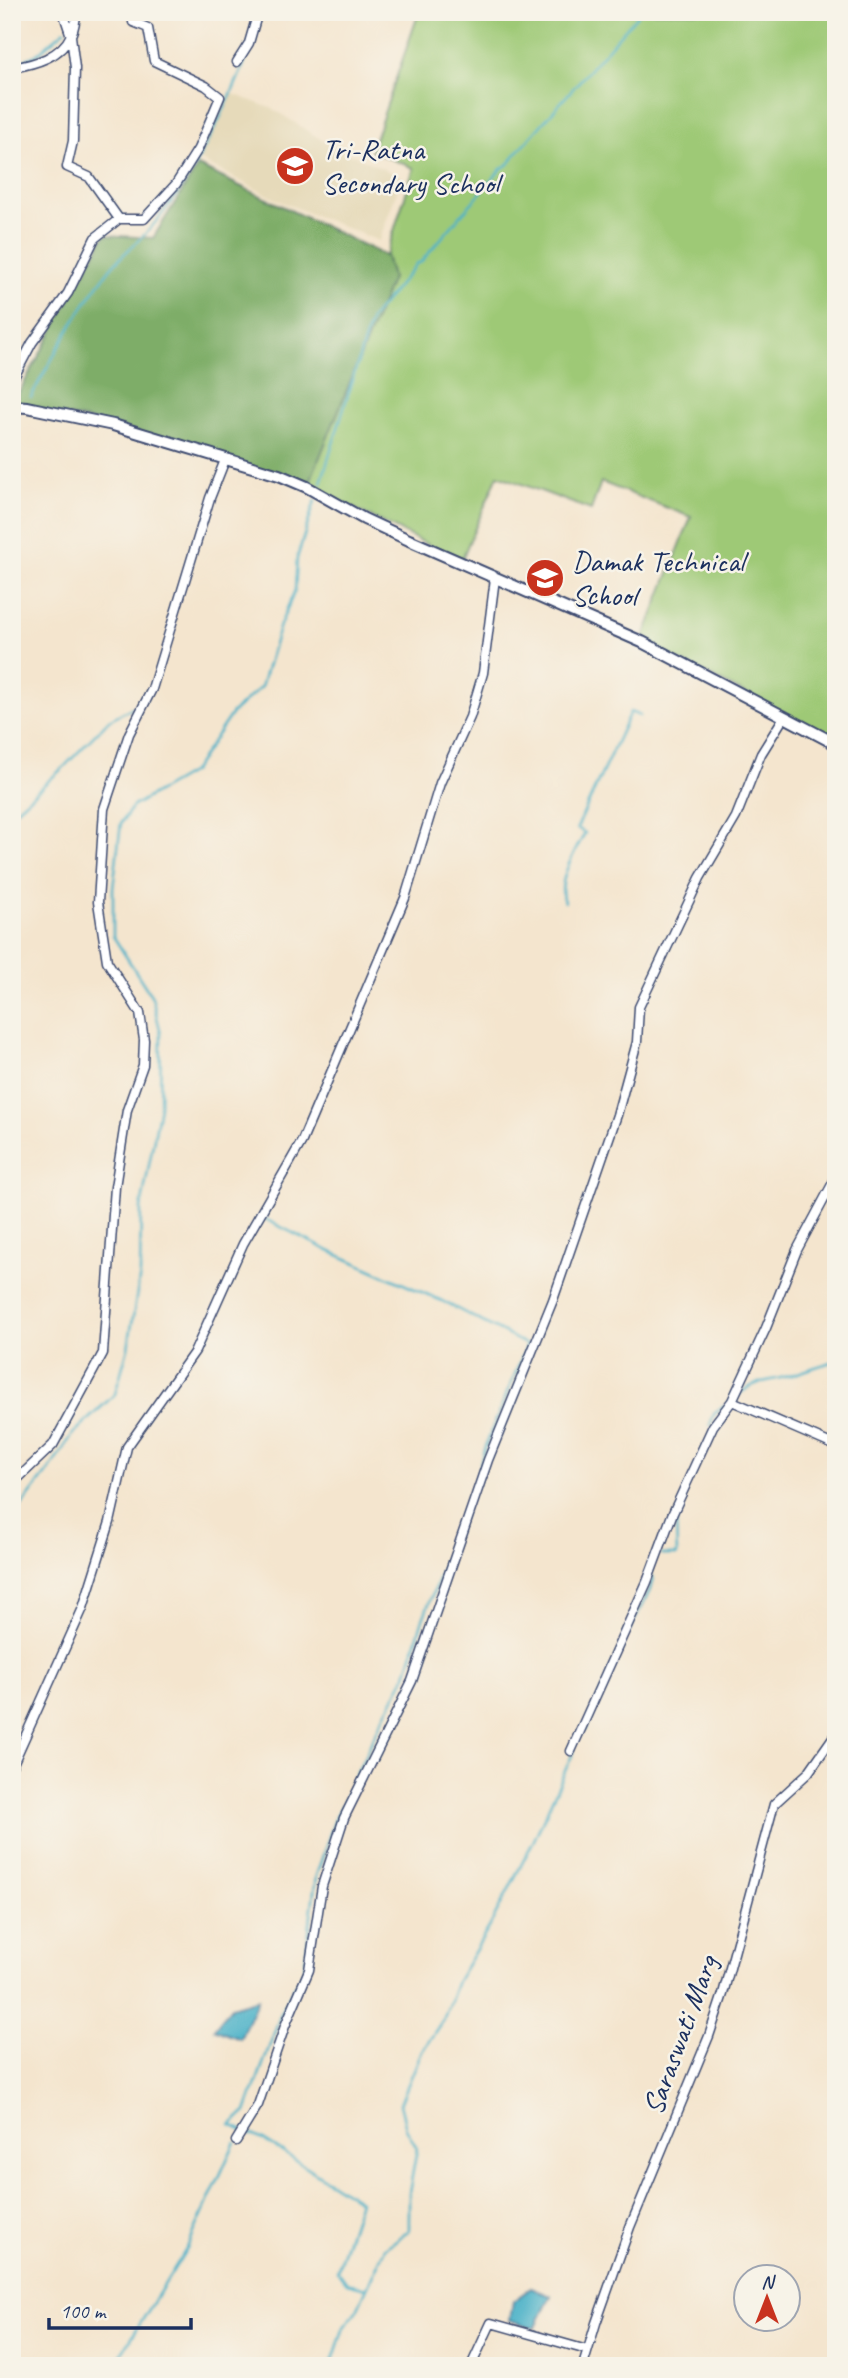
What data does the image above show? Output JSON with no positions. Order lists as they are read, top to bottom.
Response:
{
  "streets": {
    "street": ["Saraswati Marg"]
  },
  "places": {
    "school or university": ["Tri-Ratna Secondary School", "Damak Technical School"]
  },
  "scale_bar": "100 m",
  "north": "top"
}
